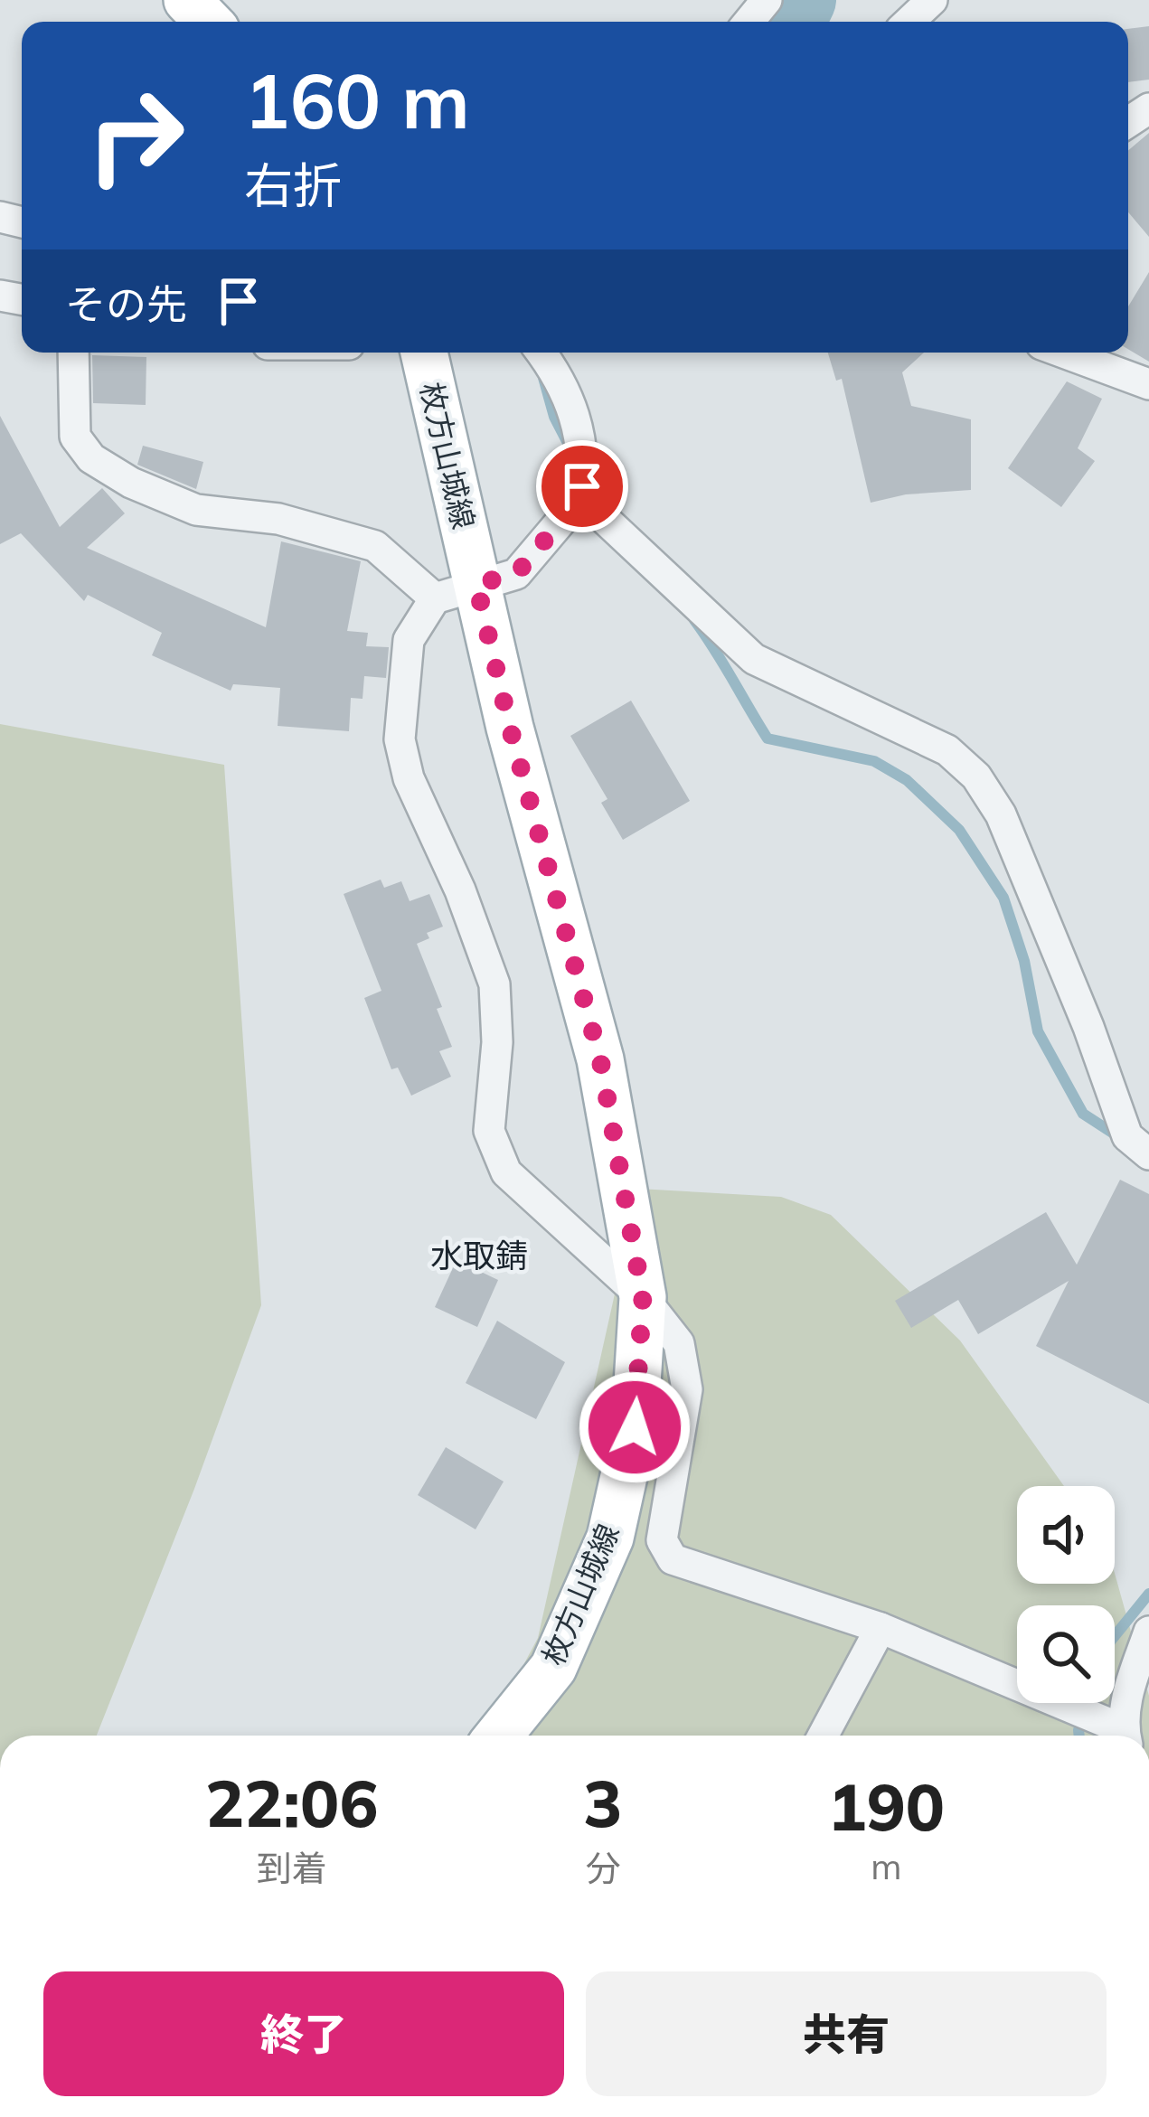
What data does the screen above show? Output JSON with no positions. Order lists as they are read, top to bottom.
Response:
{
  "streets": {
    "main road": ["枚方山城線"]
  },
  "districts": ["水取錆"],
  "page": {
    "turn": ["160 m", "右折"],
    "then": "その先",
    "eta": [
      "22:06",
      "到着",
      "3",
      "分",
      "190",
      "m"
    ],
    "buttons": ["終了", "共有"]
  }
}
